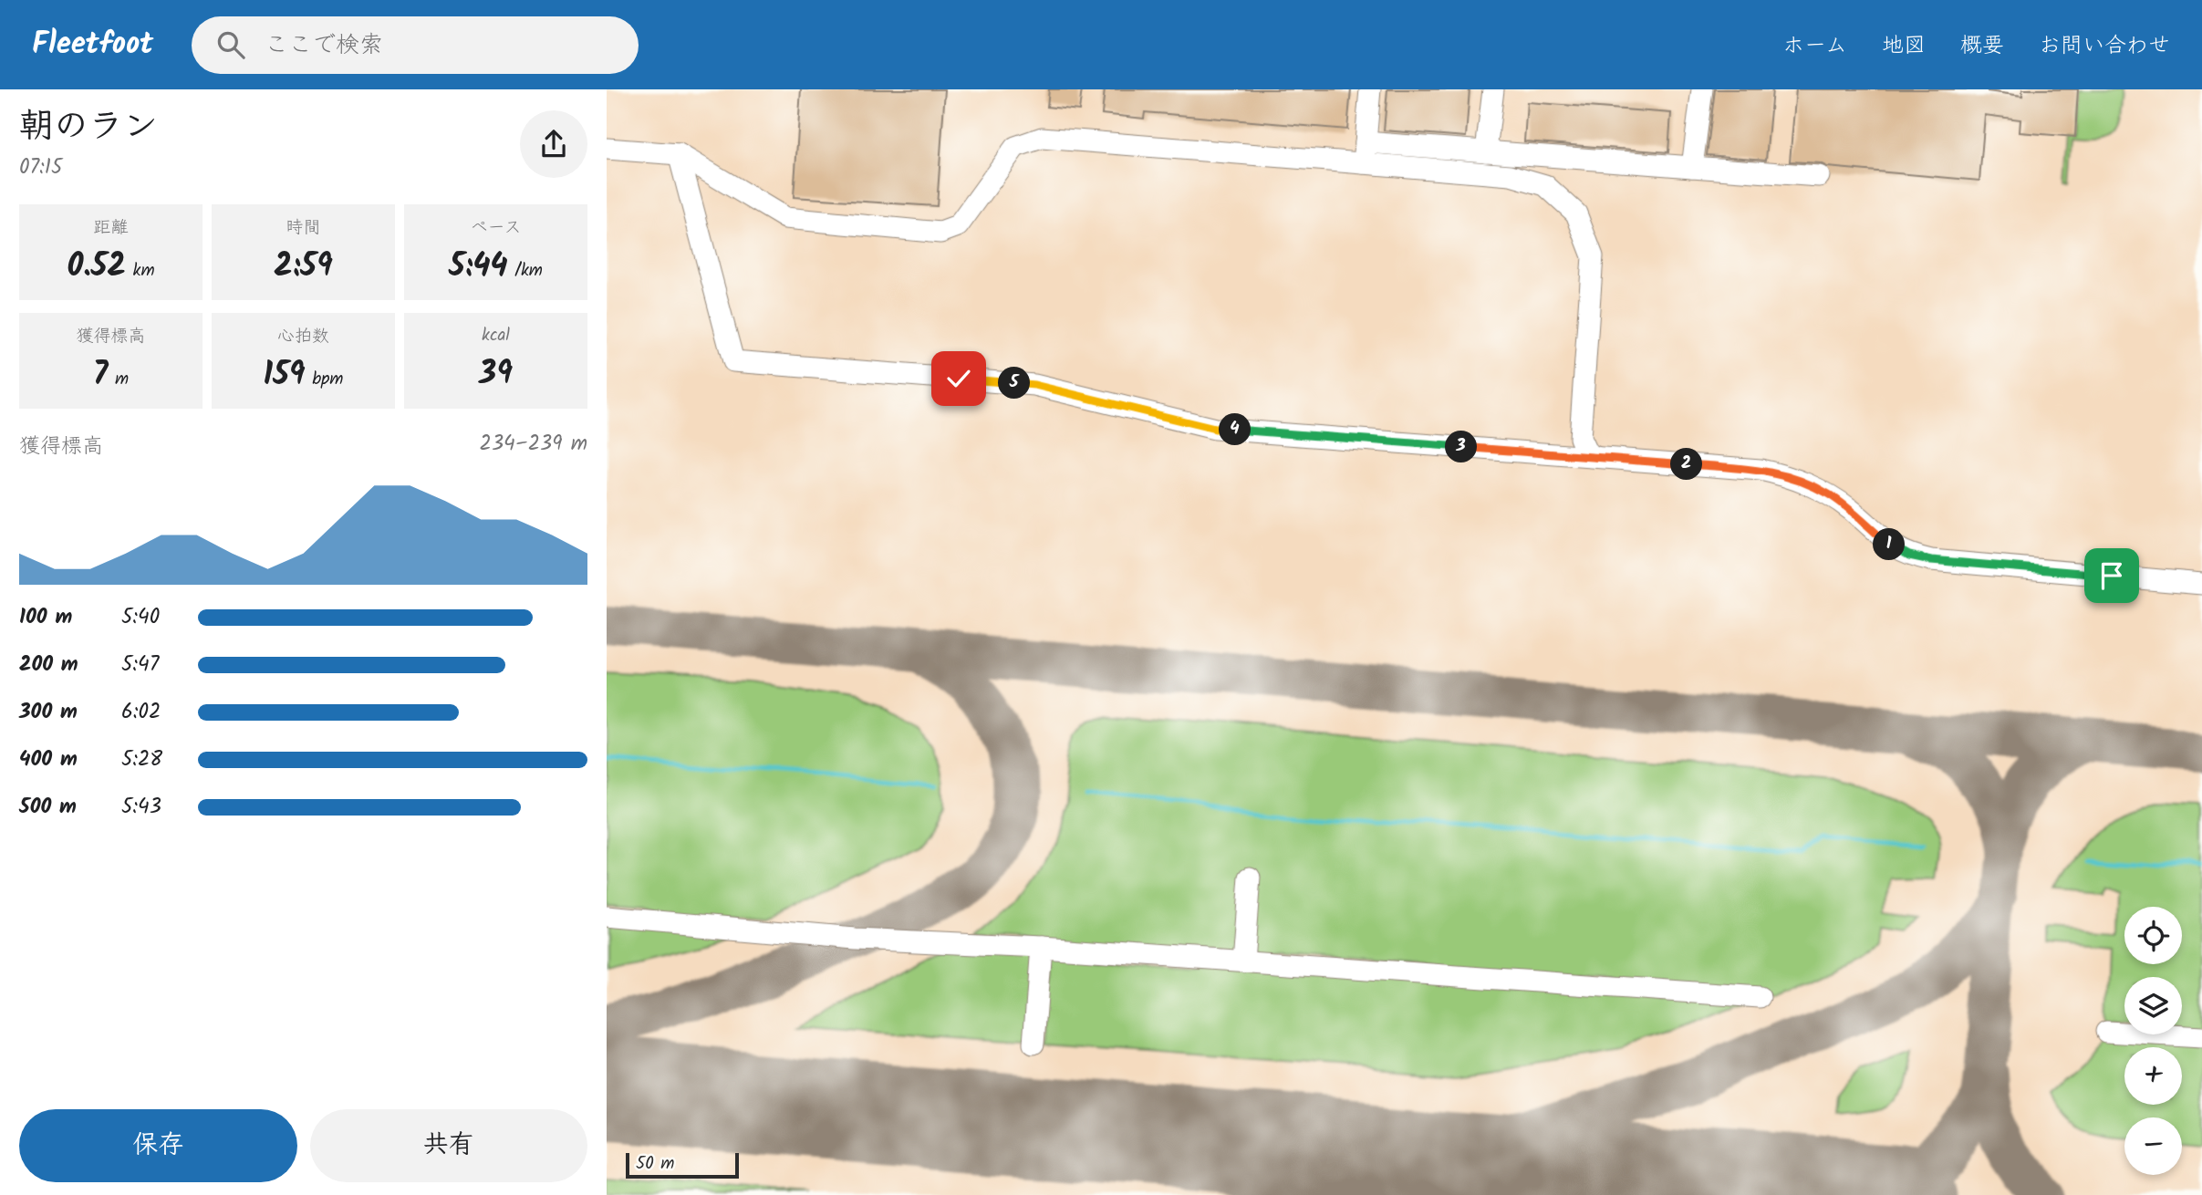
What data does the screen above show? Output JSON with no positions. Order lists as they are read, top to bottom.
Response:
{
  "scale_bar": "50 m",
  "page": {
    "header": "Fleetfoot",
    "search": "ここで検索",
    "nav": [
      "ホーム",
      "地図",
      "概要",
      "お問い合わせ"
    ],
    "heading": ["朝のラン", "07:15"],
    "stats": [
      ["距離", "0.52 km"],
      ["時間", "2:59"],
      ["ペース", "5:44 /km"],
      ["獲得標高", "7 m"],
      ["心拍数", "159 bpm"],
      ["kcal", "39"]
    ],
    "pins": [
      "5",
      "4",
      "3",
      "2",
      "1"
    ],
    "chart": ["獲得標高", "234–239 m"],
    "list": [
      {
        "name": "100 m",
        "note": "5:40"
      },
      {
        "name": "200 m",
        "note": "5:47"
      },
      {
        "name": "300 m",
        "note": "6:02"
      },
      {
        "name": "400 m",
        "note": "5:28"
      },
      {
        "name": "500 m",
        "note": "5:43"
      }
    ],
    "map_buttons": ["+", "−"],
    "buttons": ["保存", "共有"],
    "scale": "50 m"
  }
}
